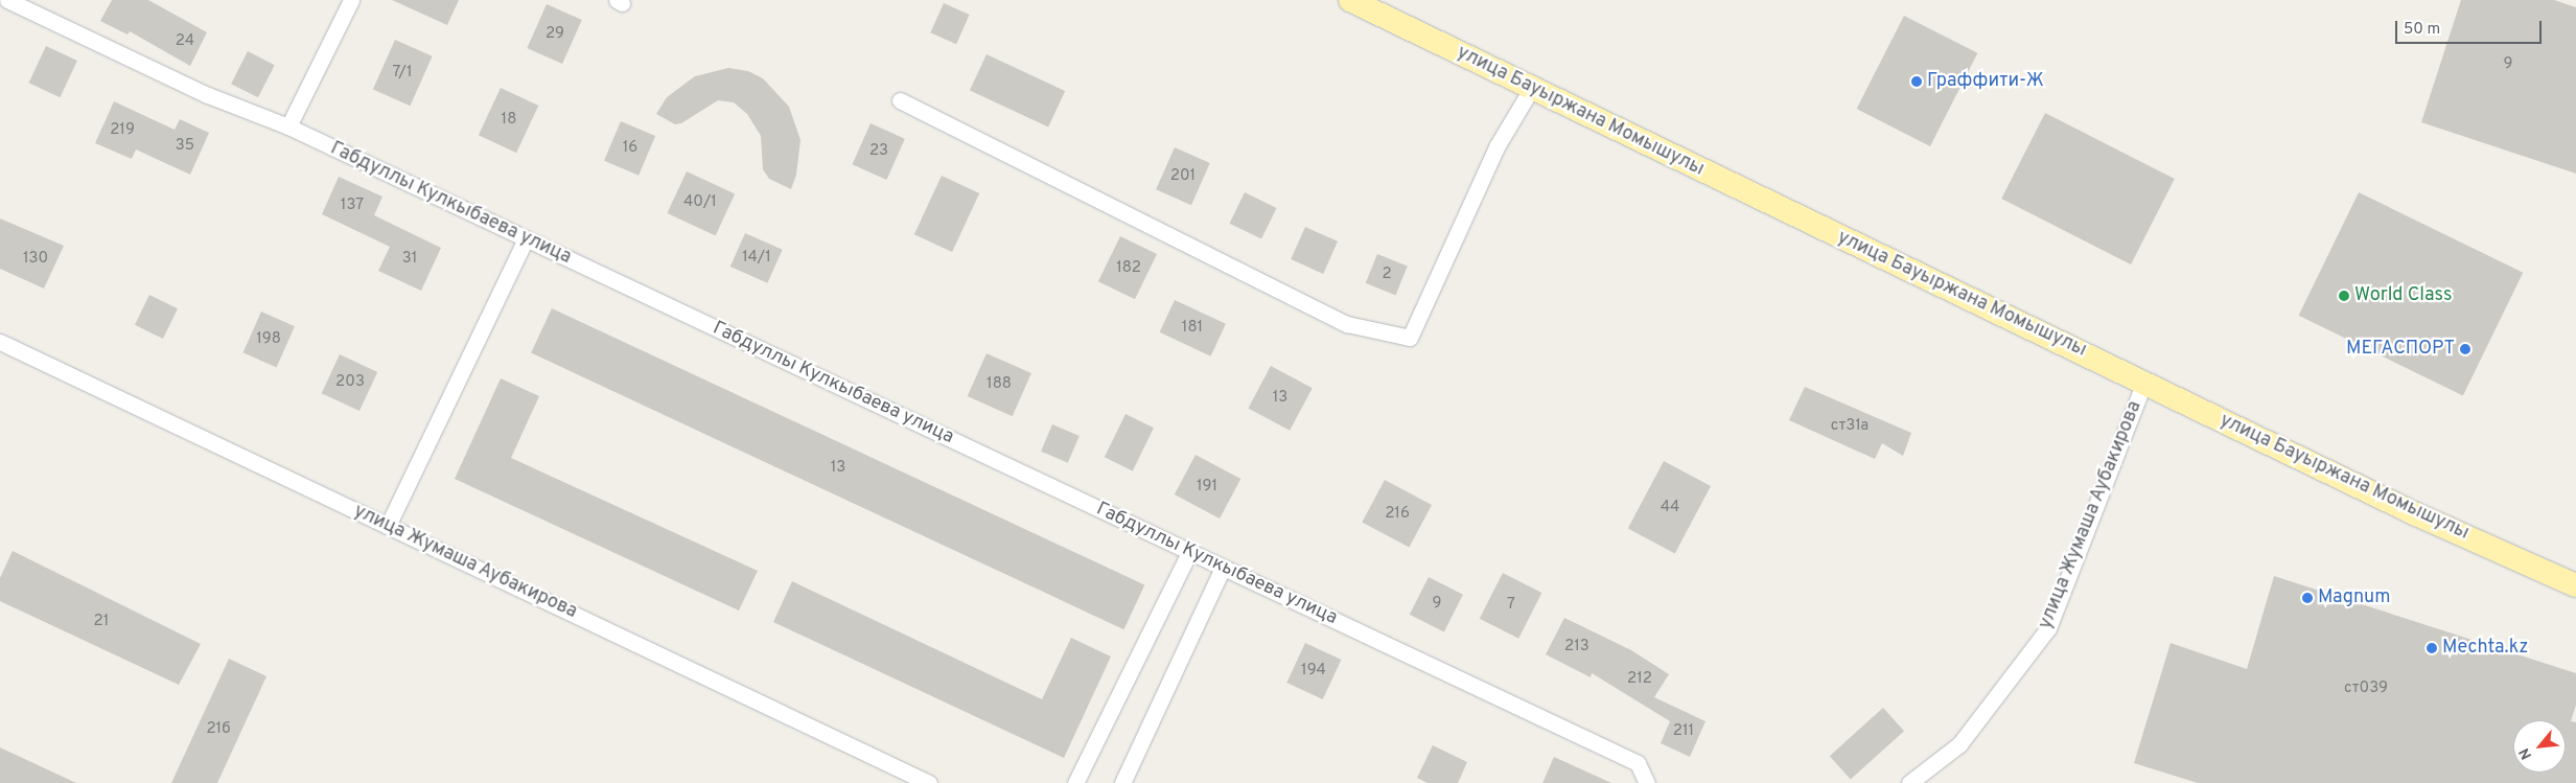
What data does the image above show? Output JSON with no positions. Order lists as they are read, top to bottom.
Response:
{
  "streets": {
    "main road": ["улица Бауыржана Момышулы"],
    "street": ["Габдуллы Кулкыбаева улица", "улица Жумаша Аубакирова"]
  },
  "crossings": [
    ["улица Бауыржана Момышулы", "улица Жумаша Аубакирова"]
  ],
  "places": [
    "Граффити-Ж",
    "World Class",
    "МЕГАСПОРТ",
    "Magnum",
    "Mechta.kz"
  ],
  "house_numbers": [
    "29",
    "24",
    "9",
    "7/1",
    "18",
    "219",
    "35",
    "16",
    "23",
    "201",
    "40/1",
    "137",
    "14/1",
    "130",
    "31",
    "182",
    "2",
    "181",
    "198",
    "203",
    "188",
    "13",
    "ст31а",
    "13",
    "191",
    "44",
    "216",
    "9",
    "7",
    "21",
    "213",
    "194",
    "212",
    "ст039",
    "21б",
    "211"
  ],
  "scale_bar": "50 m",
  "north": "bottom left"
}
